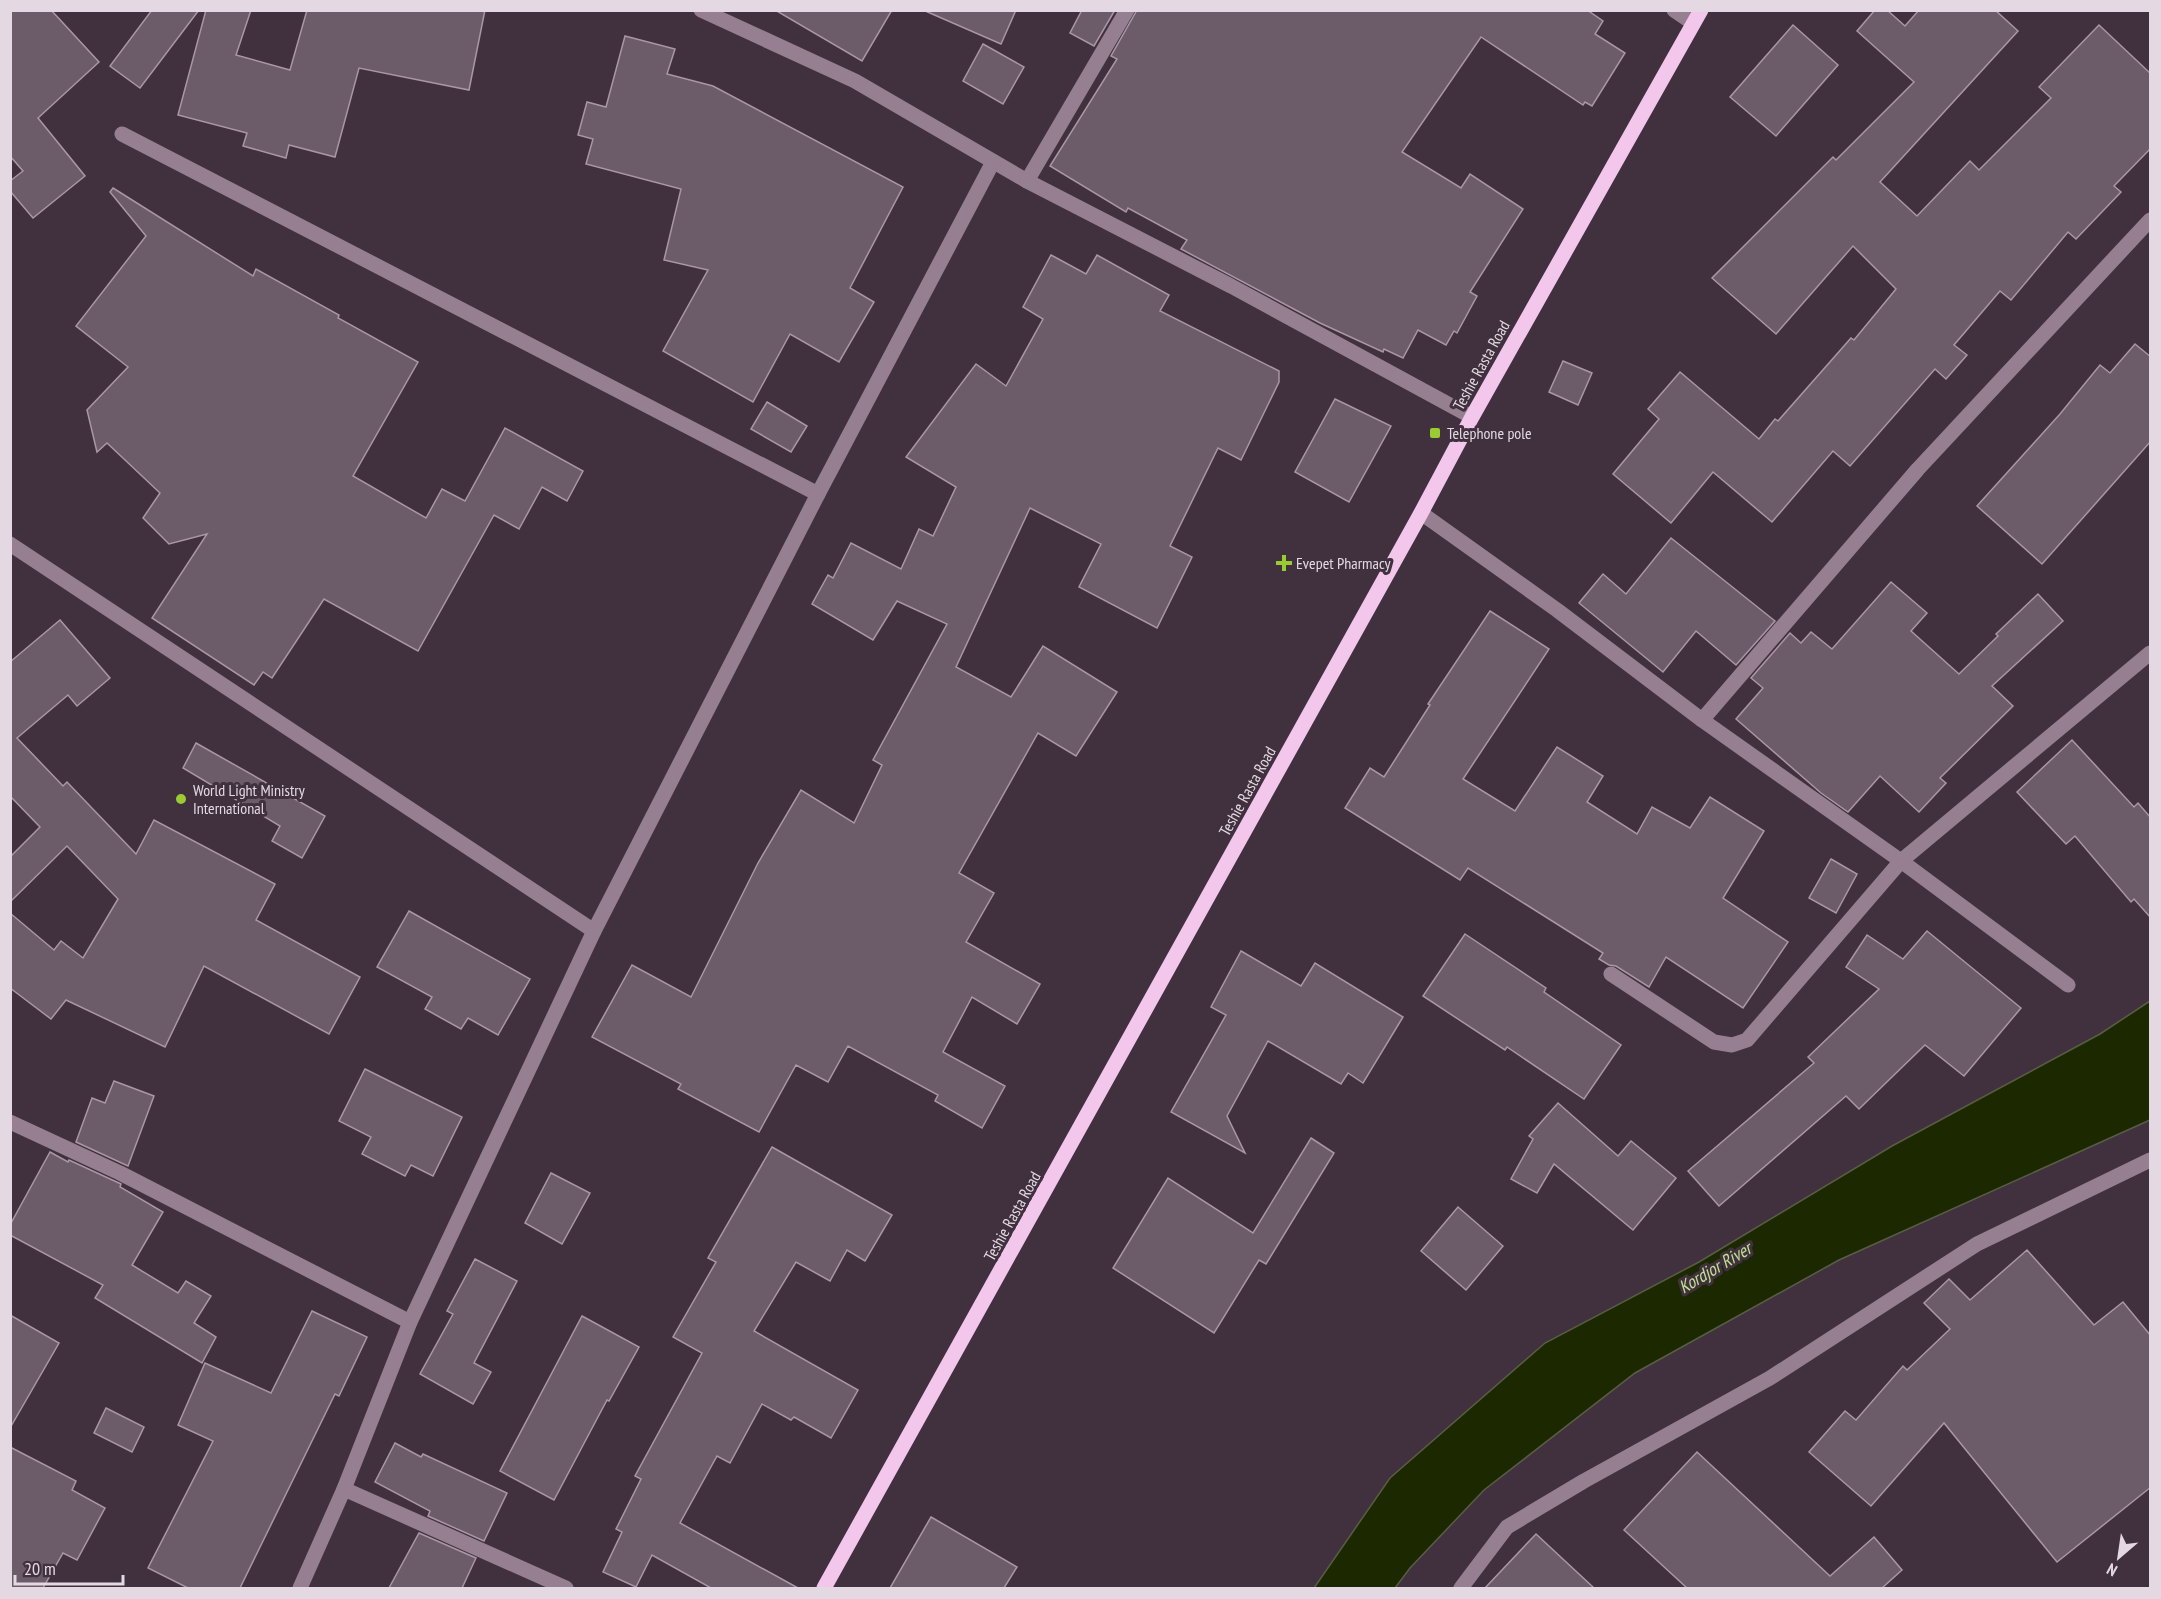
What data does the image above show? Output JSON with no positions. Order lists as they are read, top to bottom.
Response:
{
  "streets": {
    "main road": ["Teshie Rasta Road"]
  },
  "water": ["Kordjor River"],
  "places": {
    "transit": ["Telephone pole"],
    "health": ["Evepet Pharmacy"],
    "other": ["World Light Ministry International"]
  },
  "scale_bar": "20 m",
  "north": "bottom left"
}
